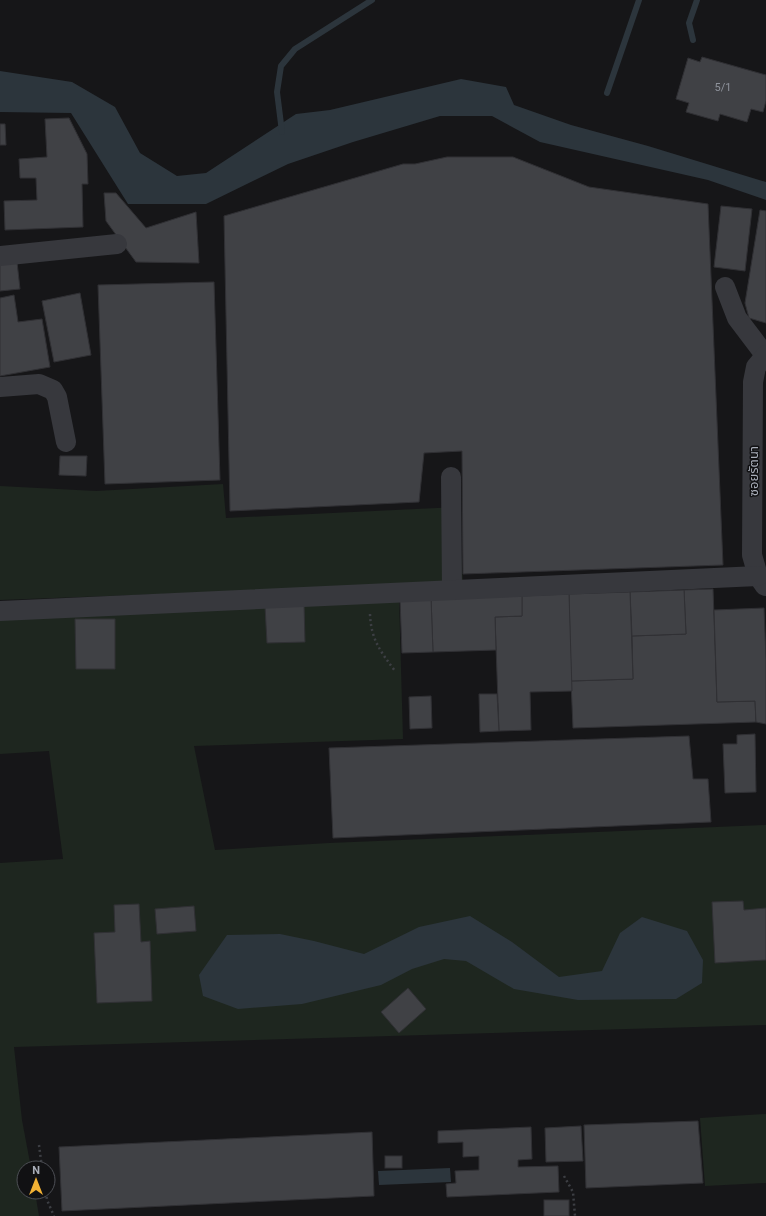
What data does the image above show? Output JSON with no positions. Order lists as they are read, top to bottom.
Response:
{
  "streets": {
    "street": ["ซอยรัตนา"]
  },
  "house_numbers": ["5/1"],
  "north": "top"
}
